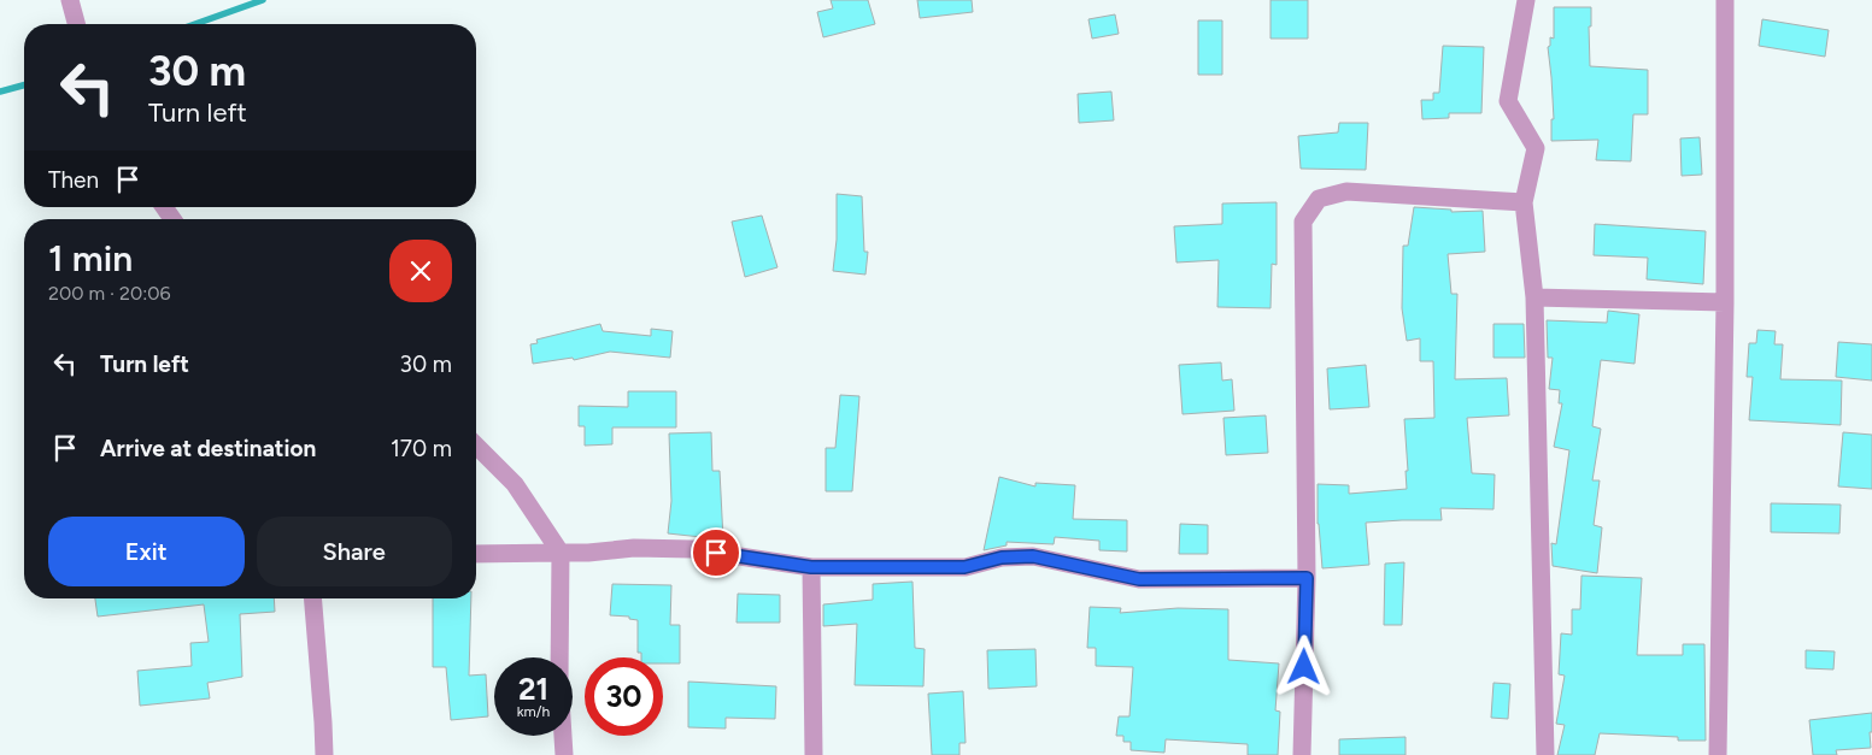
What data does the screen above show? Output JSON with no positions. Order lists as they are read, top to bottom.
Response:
{
  "page": {
    "turn": ["30 m", "Turn left"],
    "then": "Then",
    "heading": ["1 min", "200 m · 20:06"],
    "list": [
      {
        "name": "Turn left",
        "value": "30 m"
      },
      {
        "name": "Arrive at destination",
        "value": "170 m"
      }
    ],
    "buttons": ["Exit", "Share"],
    "speed": "21 km/h",
    "limit": "30"
  }
}
